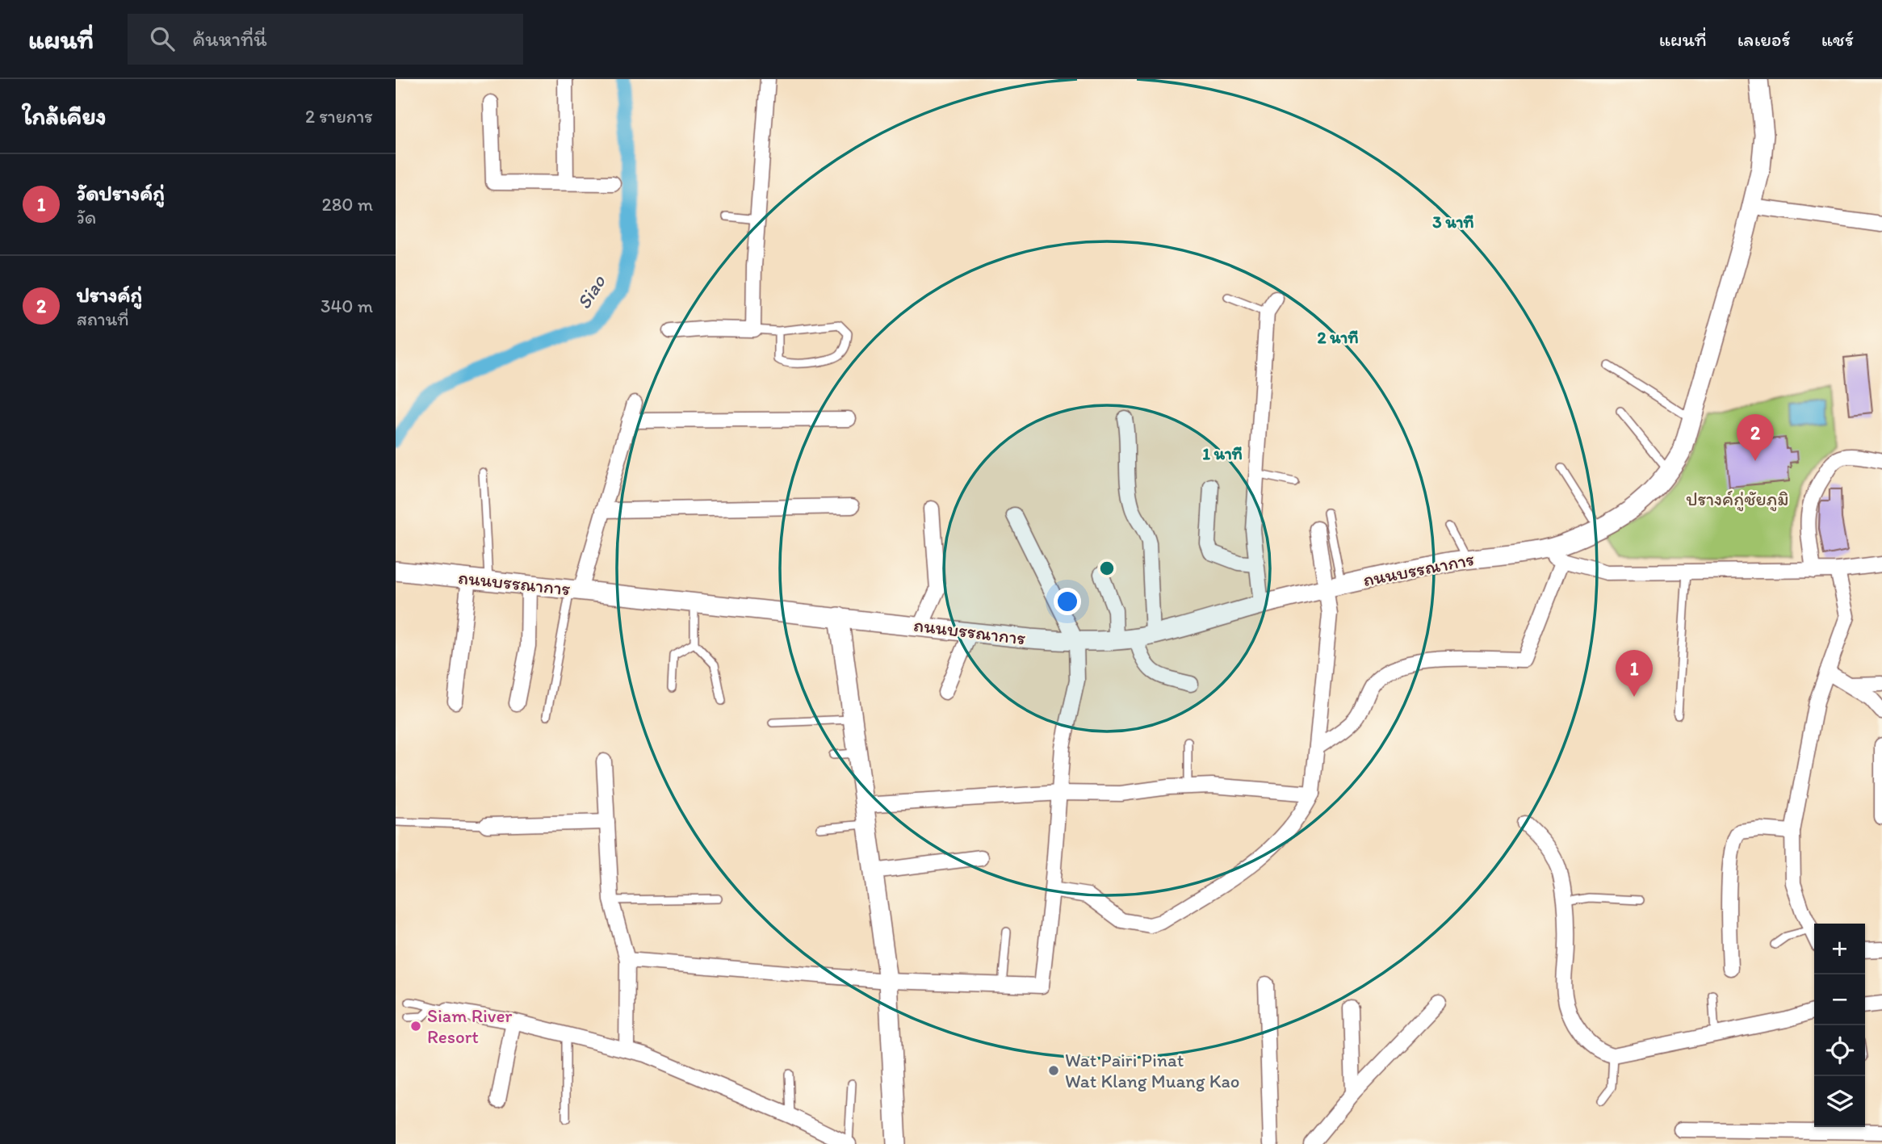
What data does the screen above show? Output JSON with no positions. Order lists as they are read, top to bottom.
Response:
{
  "streets": {
    "street": ["ถนนบรรณาการ"]
  },
  "water": ["Siao"],
  "parks": ["ปรางค์กู่ชัยภูมิ"],
  "places": ["Siam River Resort", "Wat Pairi Pinat Wat Klang Muang Kao"],
  "page": {
    "header": "แผนที่",
    "search": "ค้นหาที่นี่",
    "nav": ["แผนที่", "เลเยอร์", "แชร์"],
    "heading": ["ใกล้เคียง", "2 รายการ"],
    "list": [
      {
        "mark": "1",
        "name": "วัดปรางค์กู่",
        "note": "วัด",
        "value": "280 m"
      },
      {
        "mark": "2",
        "name": "ปรางค์กู่",
        "note": "สถานที่",
        "value": "340 m"
      }
    ],
    "pins": ["2", "1"],
    "map_buttons": ["+", "−"]
  },
  "rings": ["3 นาที", "2 นาที", "1 นาที"]
}
